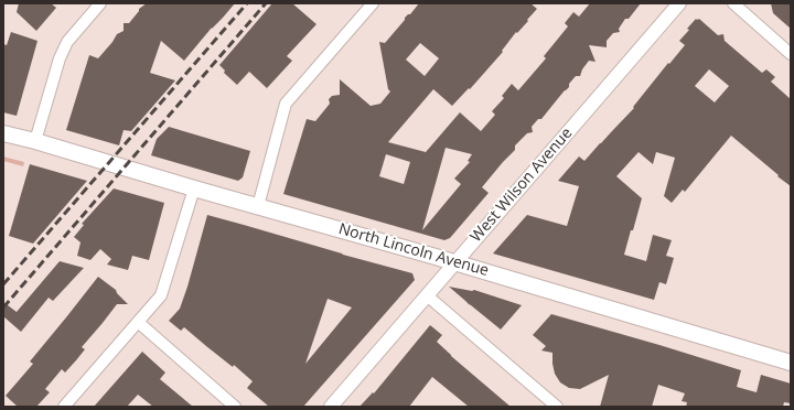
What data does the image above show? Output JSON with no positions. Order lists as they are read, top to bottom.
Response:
{
  "streets": {
    "main road": ["North Lincoln Avenue"],
    "street": ["West Wilson Avenue"]
  },
  "crossings": [
    ["West Wilson Avenue", "North Lincoln Avenue"]
  ]
}
